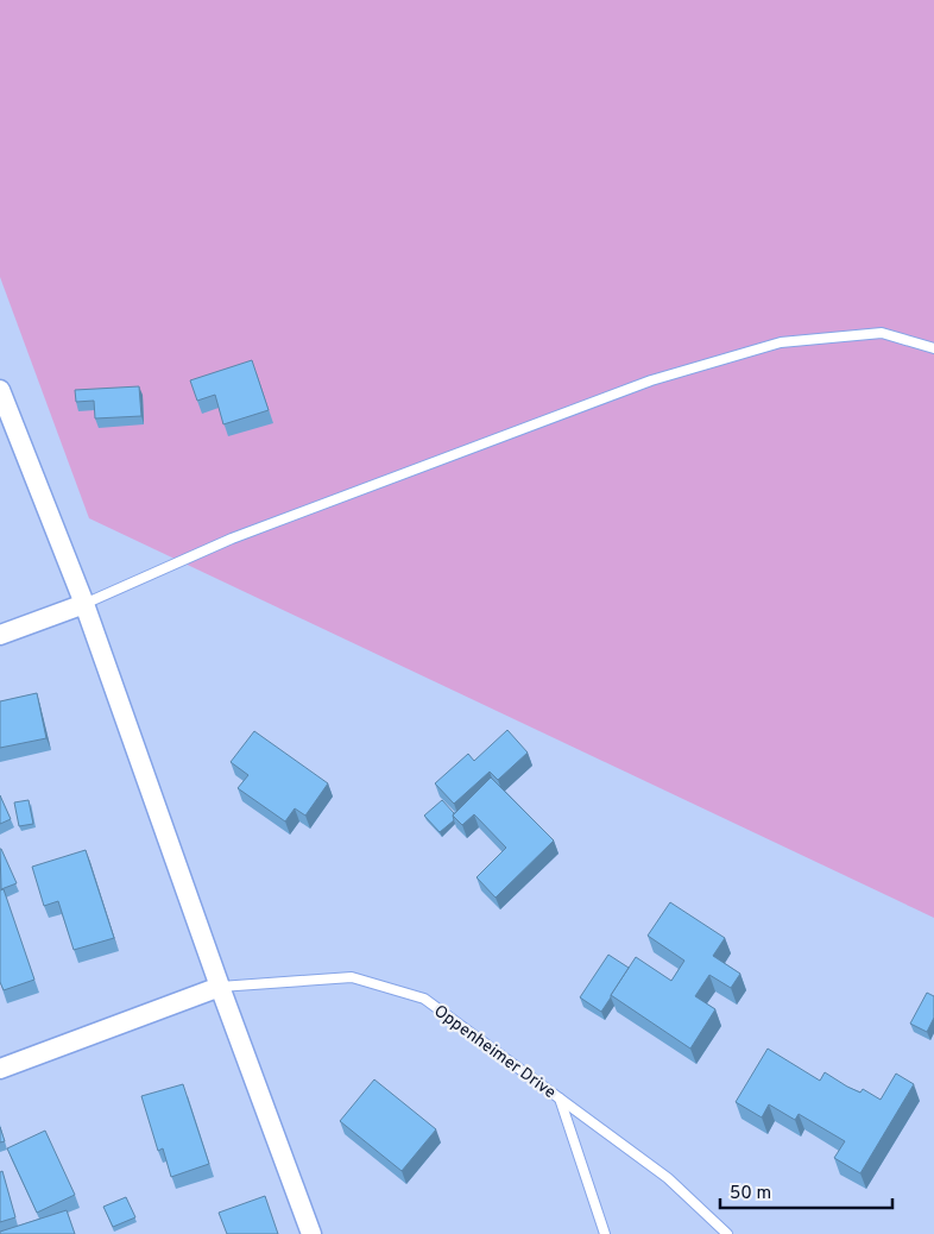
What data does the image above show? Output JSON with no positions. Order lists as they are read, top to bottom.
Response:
{
  "streets": {
    "lane": ["Oppenheimer Drive"]
  },
  "scale_bar": "50 m"
}
